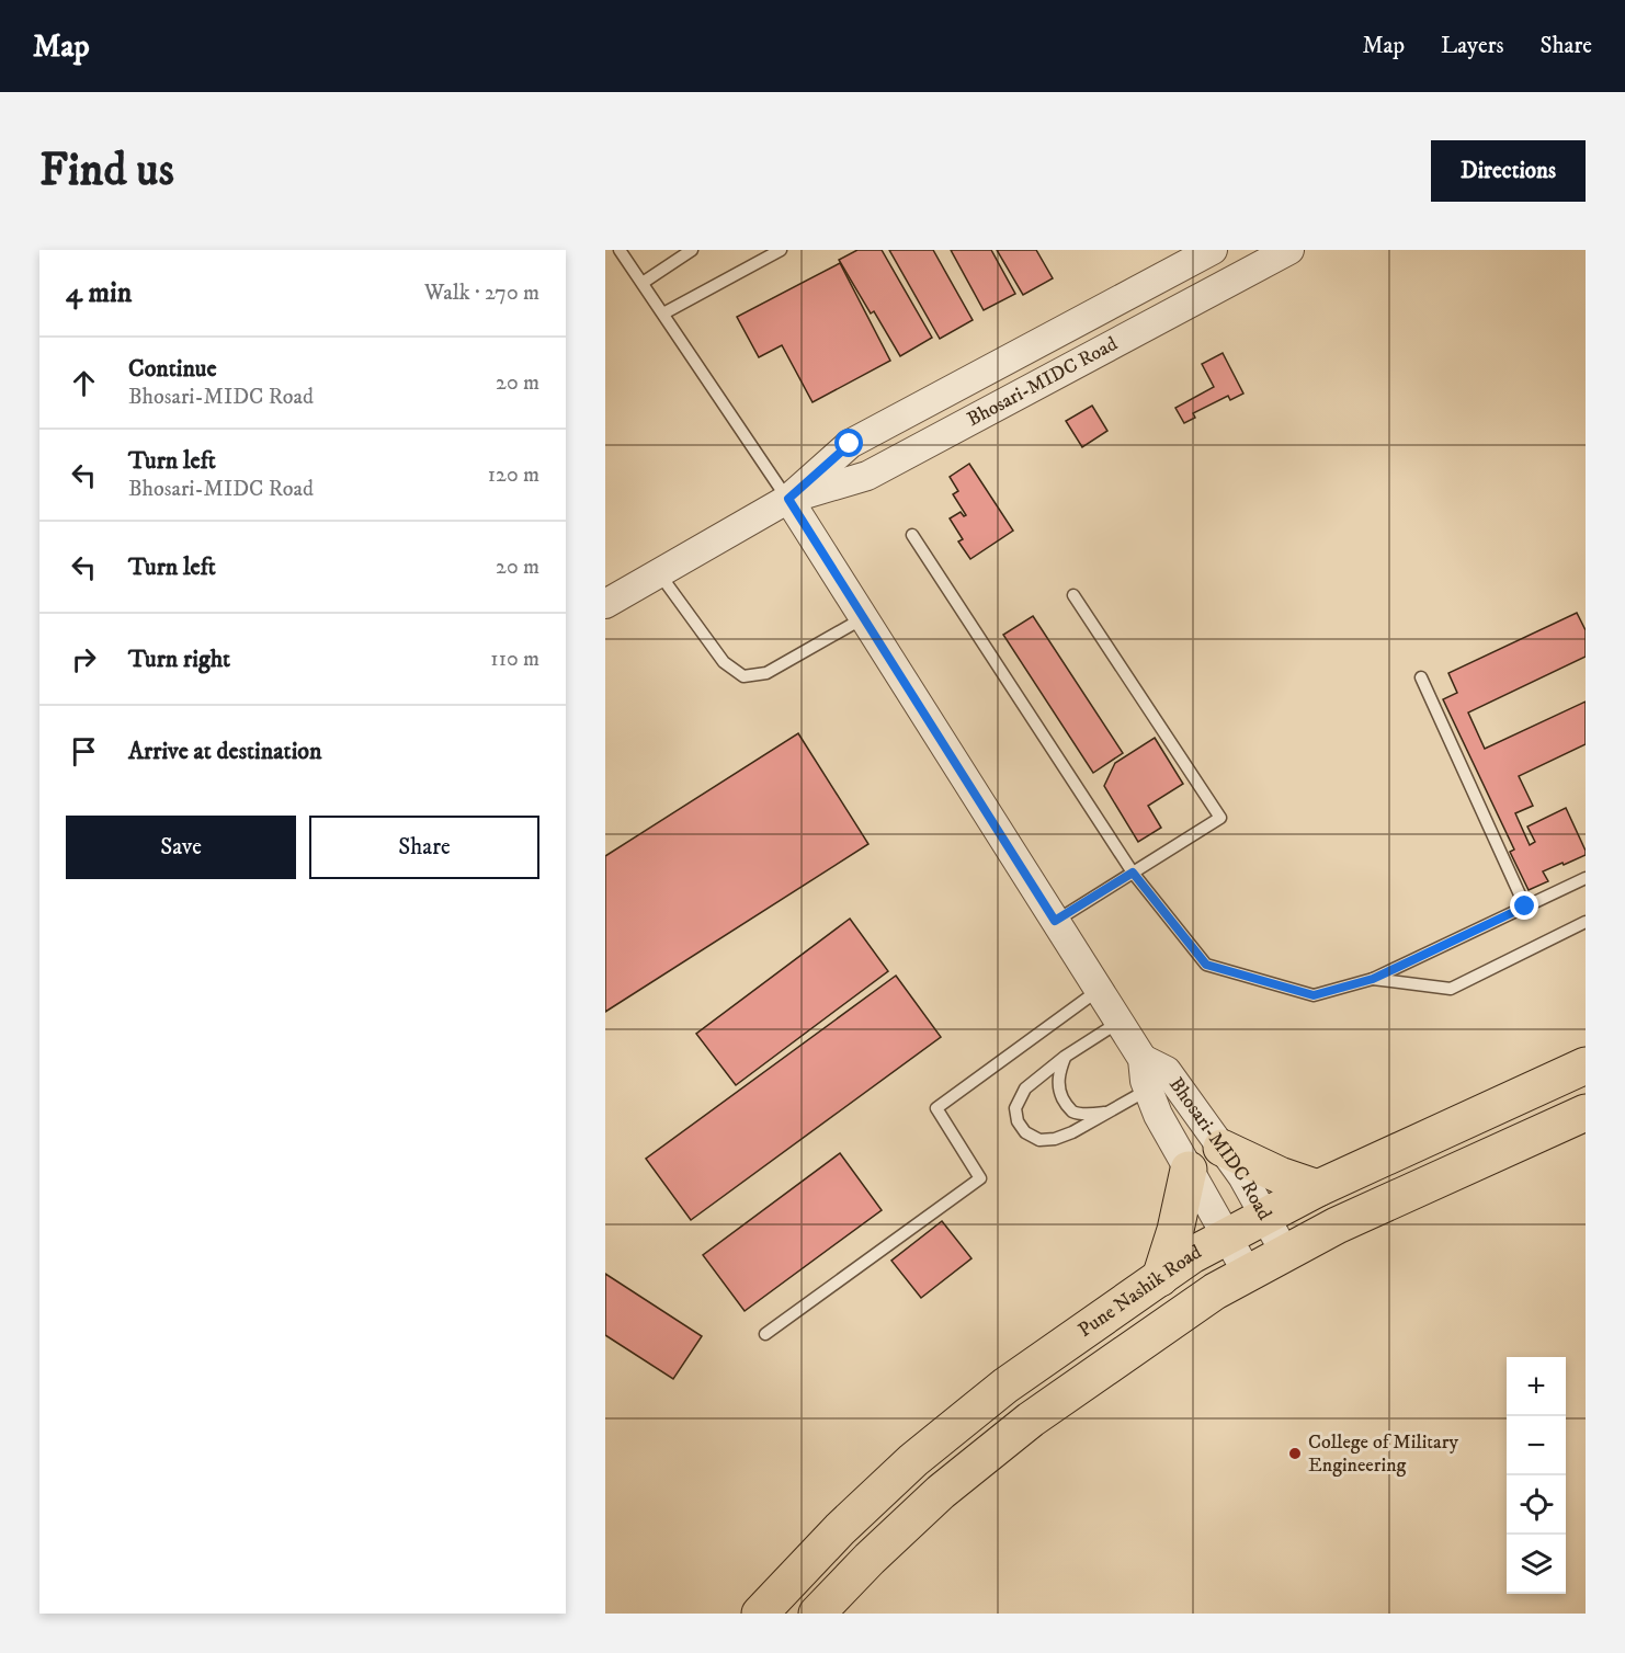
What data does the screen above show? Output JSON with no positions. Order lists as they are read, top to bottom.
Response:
{
  "streets": {
    "highway": ["Pune Nashik Road"],
    "street": ["Bhosari-MIDC Road"]
  },
  "crossings": [
    ["Bhosari-MIDC Road", "Pune Nashik Road"]
  ],
  "places": ["College of Military Engineering"],
  "page": {
    "header": "Map",
    "nav": ["Map", "Layers", "Share"],
    "buttons": [
      "Directions",
      ["Save", "Share"]
    ],
    "title": "Find us",
    "heading": ["4 min", "Walk · 270 m"],
    "list": [
      ["Continue", "Bhosari-MIDC Road", "20 m"],
      ["Turn left", "Bhosari-MIDC Road", "120 m"],
      ["Turn left", "20 m"],
      ["Turn right", "110 m"],
      "Arrive at destination"
    ],
    "map_buttons": ["+", "−"]
  }
}
